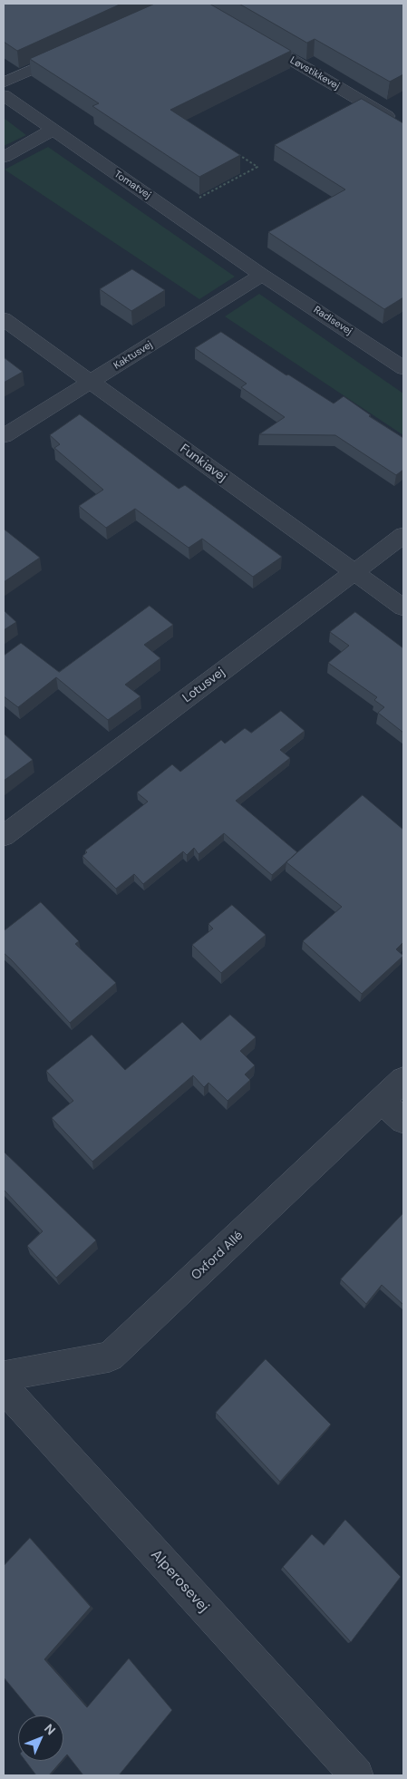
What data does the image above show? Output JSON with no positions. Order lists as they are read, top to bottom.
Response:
{
  "streets": {
    "street": [
      "Løvstikkevej",
      "Tomatvej",
      "Radisevej",
      "Kaktusvej",
      "Funkiavej",
      "Lotusvej",
      "Oxford Allé",
      "Alperosevej"
    ]
  },
  "crossings": [
    ["Tomatvej", "Radisevej"],
    ["Tomatvej", "Kaktusvej"],
    ["Radisevej", "Kaktusvej"],
    ["Kaktusvej", "Funkiavej"],
    ["Funkiavej", "Lotusvej"]
  ],
  "north": "top right"
}
